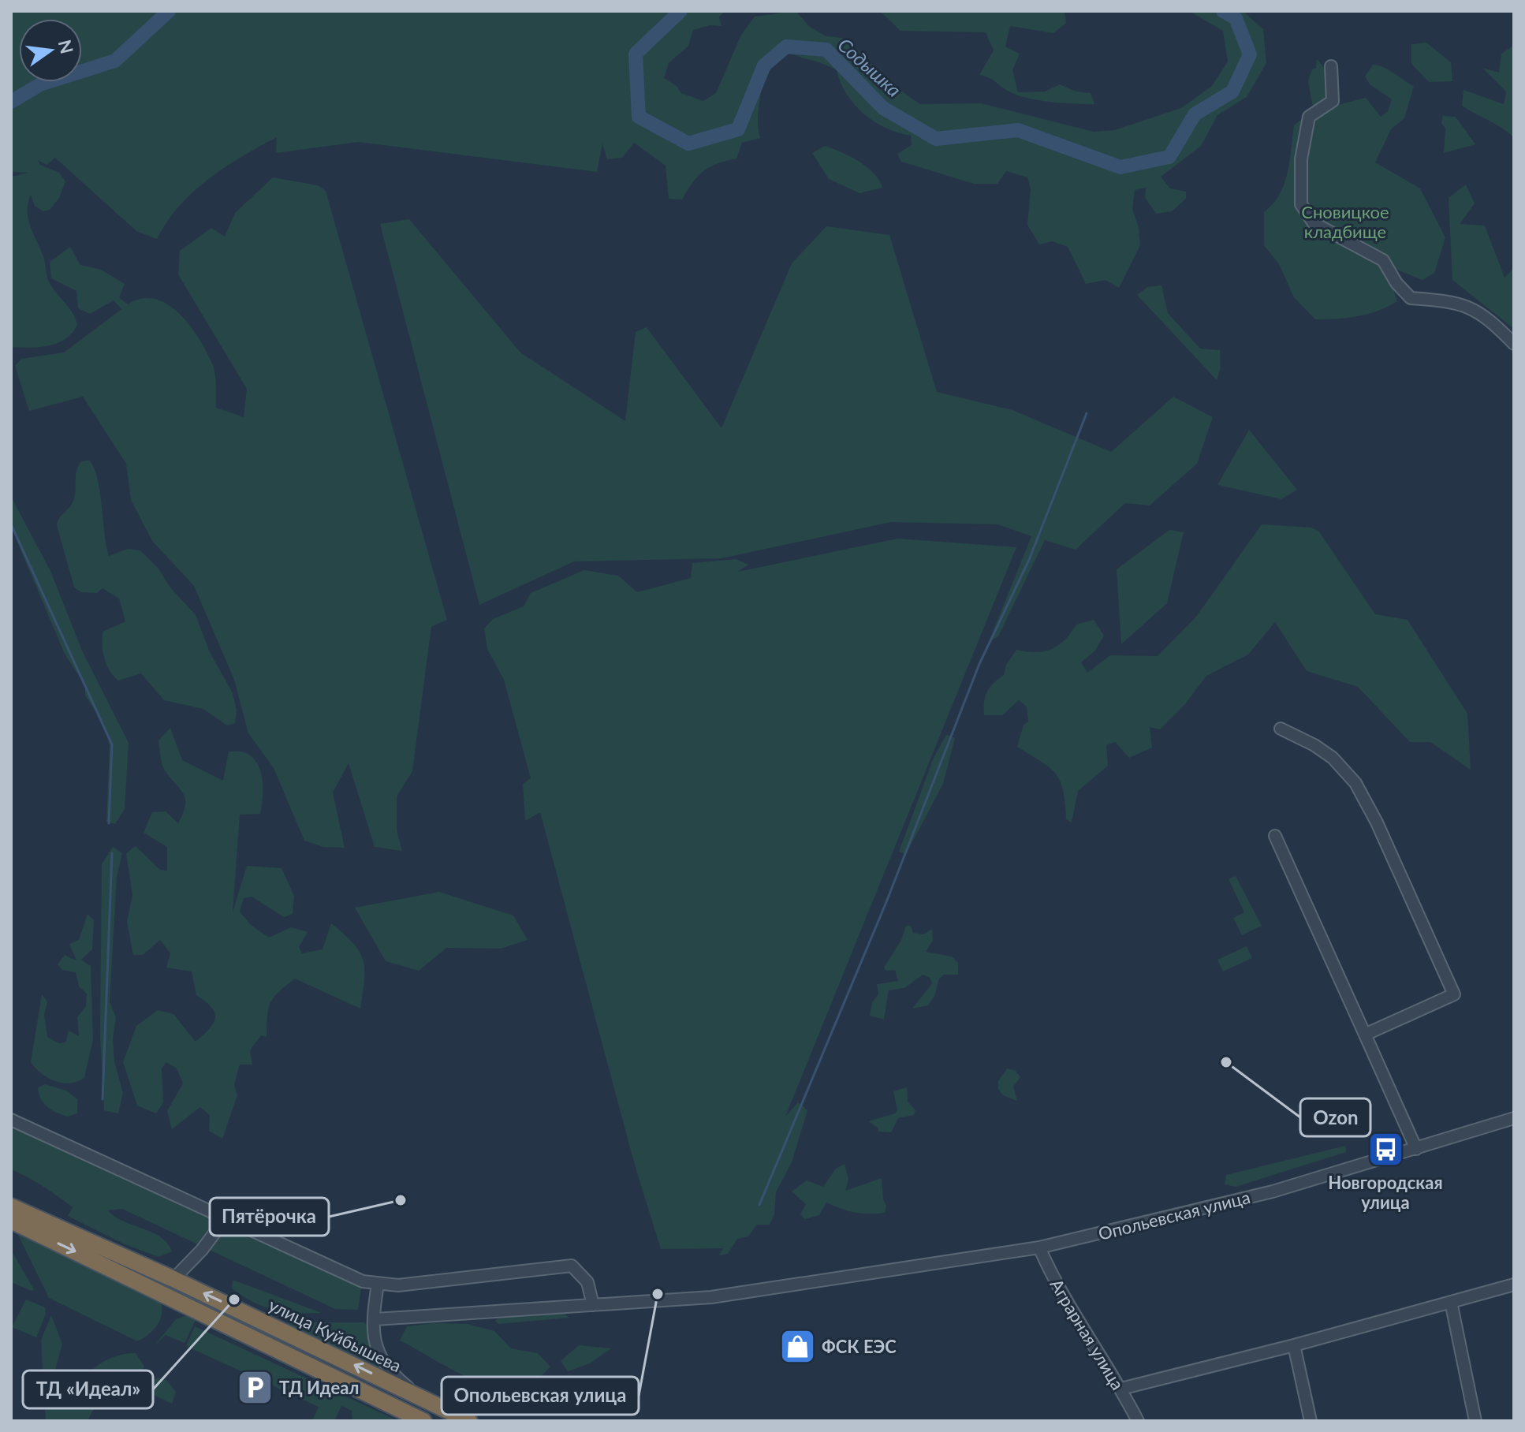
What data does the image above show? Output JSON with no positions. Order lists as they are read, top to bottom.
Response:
{
  "streets": {
    "highway": ["улица Куйбышева"],
    "street": ["Опольевская улица", "Аграрная улица"]
  },
  "crossings": [
    ["Опольевская улица", "Аграрная улица"]
  ],
  "water": ["Содышка"],
  "parks": ["Сновицкое кладбище"],
  "places": {
    "other": [
      "Ozon",
      "Пятёрочка",
      "Опольевская улица",
      "ТД «Идеал»"
    ],
    "bus stop": ["Новгородская улица"],
    "shop": ["ФСК ЕЭС"],
    "parking": ["ТД Идеал"]
  },
  "north": "right"
}
